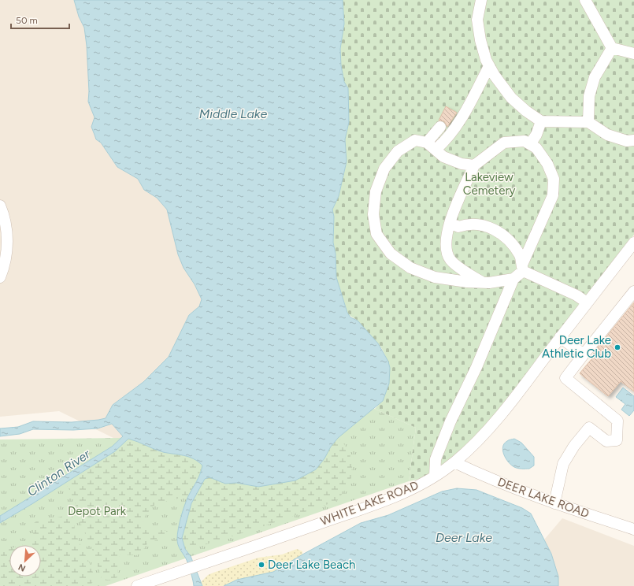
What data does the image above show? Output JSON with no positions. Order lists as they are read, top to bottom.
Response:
{
  "streets": {
    "street": ["DEER LAKE ROAD", "WHITE LAKE ROAD"]
  },
  "crossings": [
    ["DEER LAKE ROAD", "WHITE LAKE ROAD"]
  ],
  "water": ["Middle Lake", "Clinton River", "Deer Lake"],
  "parks": ["Lakeview Cemetery", "Depot Park"],
  "places": ["Deer Lake Athletic Club", "Deer Lake Beach"],
  "scale_bar": "50 m",
  "north": "bottom left"
}
